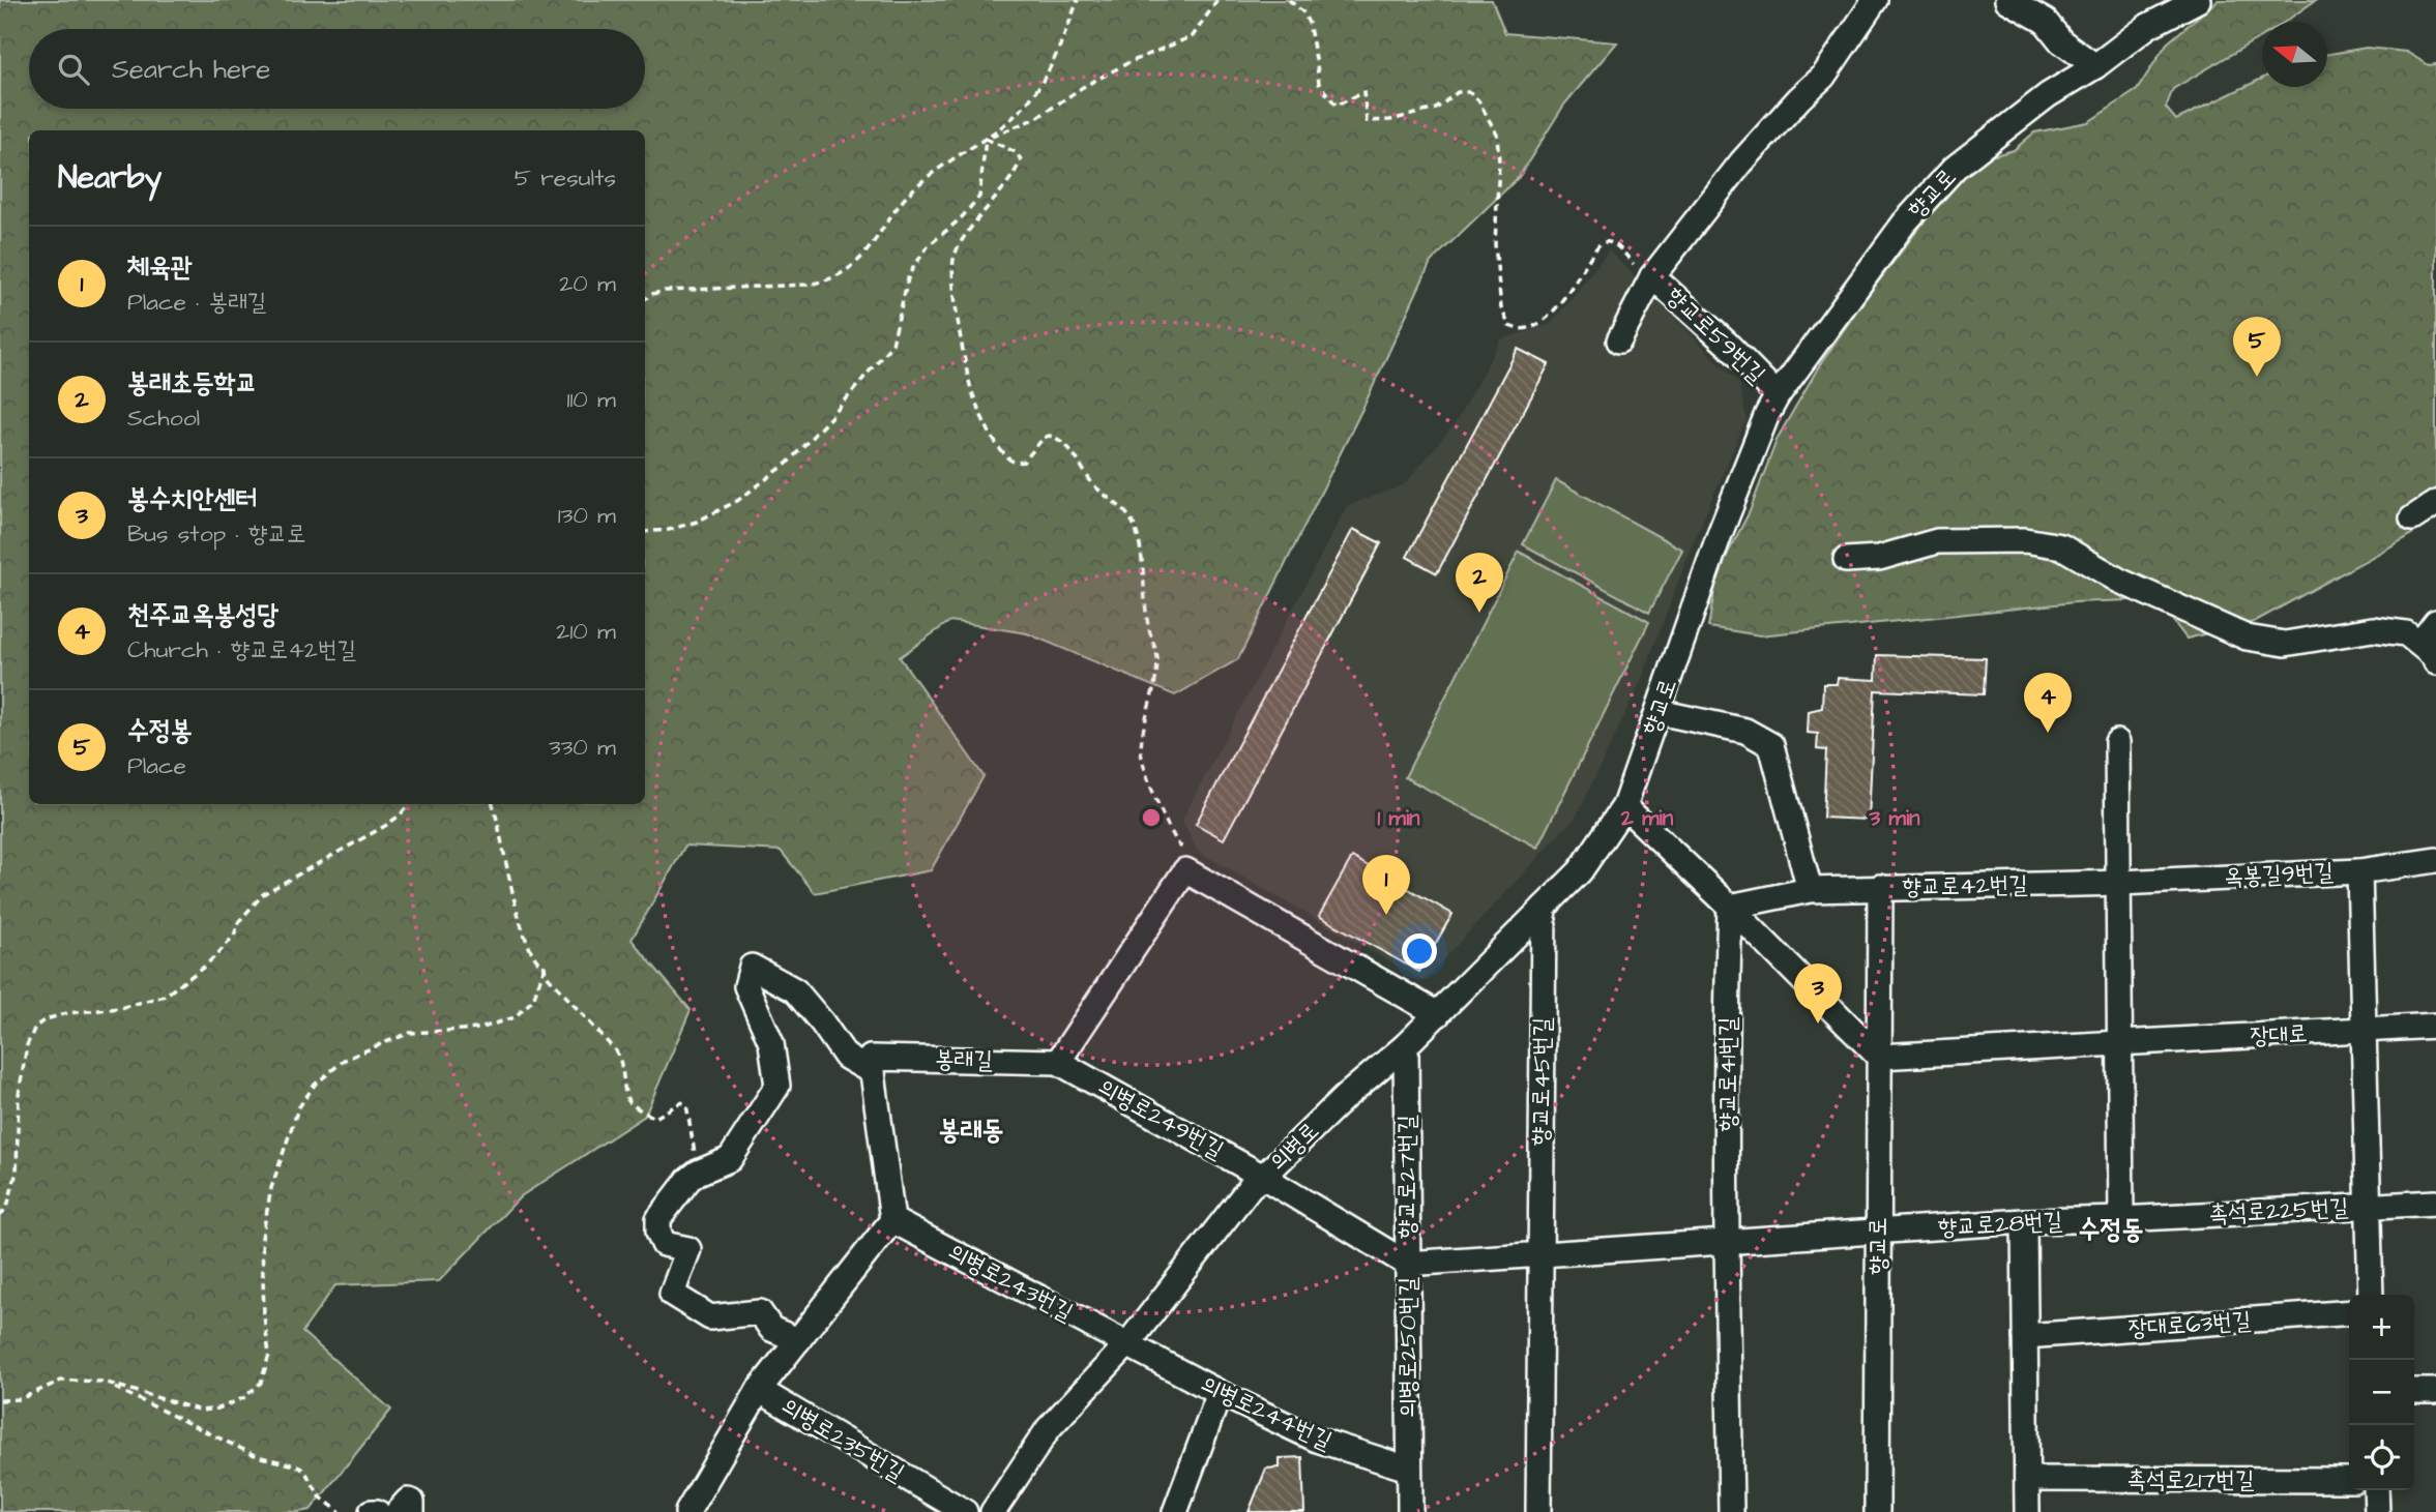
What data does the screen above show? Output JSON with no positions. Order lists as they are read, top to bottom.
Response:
{
  "streets": {
    "street": [
      "향교로",
      "향교로59번길",
      "옥봉길9번길",
      "향교로42번길",
      "장대로",
      "봉래길",
      "향교로41번길",
      "향교로45번길",
      "의병로249번길",
      "의병로",
      "향교로27번길",
      "촉석로225번길",
      "향교로28번길",
      "의병로243번길",
      "장대로63번길",
      "의병로250번길",
      "의병로244번길",
      "의병로235번길",
      "촉석로217번길"
    ]
  },
  "crossings": [
    ["향교로", "향교로59번길"],
    ["향교로", "향교로42번길"],
    ["향교로", "장대로"],
    ["향교로", "의병로"],
    ["향교로", "향교로27번길"],
    ["향교로", "향교로28번길"],
    ["옥봉길9번길", "향교로42번길"],
    ["향교로42번길", "향교로41번길"],
    ["봉래길", "의병로249번길"],
    ["향교로41번길", "향교로27번길"],
    ["향교로45번길", "의병로"],
    ["향교로45번길", "향교로27번길"],
    ["의병로249번길", "의병로"],
    ["의병로249번길", "의병로250번길"],
    ["의병로", "향교로27번길"],
    ["의병로", "의병로243번길"],
    ["의병로", "의병로250번길"],
    ["의병로", "의병로244번길"],
    ["향교로27번길", "향교로28번길"],
    ["향교로27번길", "의병로250번길"],
    ["촉석로225번길", "향교로28번길"],
    ["의병로243번길", "의병로244번길"],
    ["의병로250번길", "의병로244번길"]
  ],
  "districts": ["봉래동", "수정동"],
  "north": "left",
  "page": {
    "search": "Search here",
    "heading": ["Nearby", "5 results"],
    "list": [
      {
        "mark": "1",
        "name": "체육관",
        "note": "Place · 봉래길",
        "value": "20 m"
      },
      {
        "mark": "2",
        "name": "봉래초등학교",
        "note": "School",
        "value": "110 m"
      },
      {
        "mark": "3",
        "name": "봉수치안센터",
        "note": "Bus stop · 향교로",
        "value": "130 m"
      },
      {
        "mark": "4",
        "name": "천주교옥봉성당",
        "note": "Church · 향교로42번길",
        "value": "210 m"
      },
      {
        "mark": "5",
        "name": "수정봉",
        "note": "Place",
        "value": "330 m"
      }
    ],
    "pins": [
      "5",
      "2",
      "4",
      "1",
      "3"
    ],
    "map_buttons": ["+", "−"]
  },
  "rings": ["1 min", "2 min", "3 min"]
}
